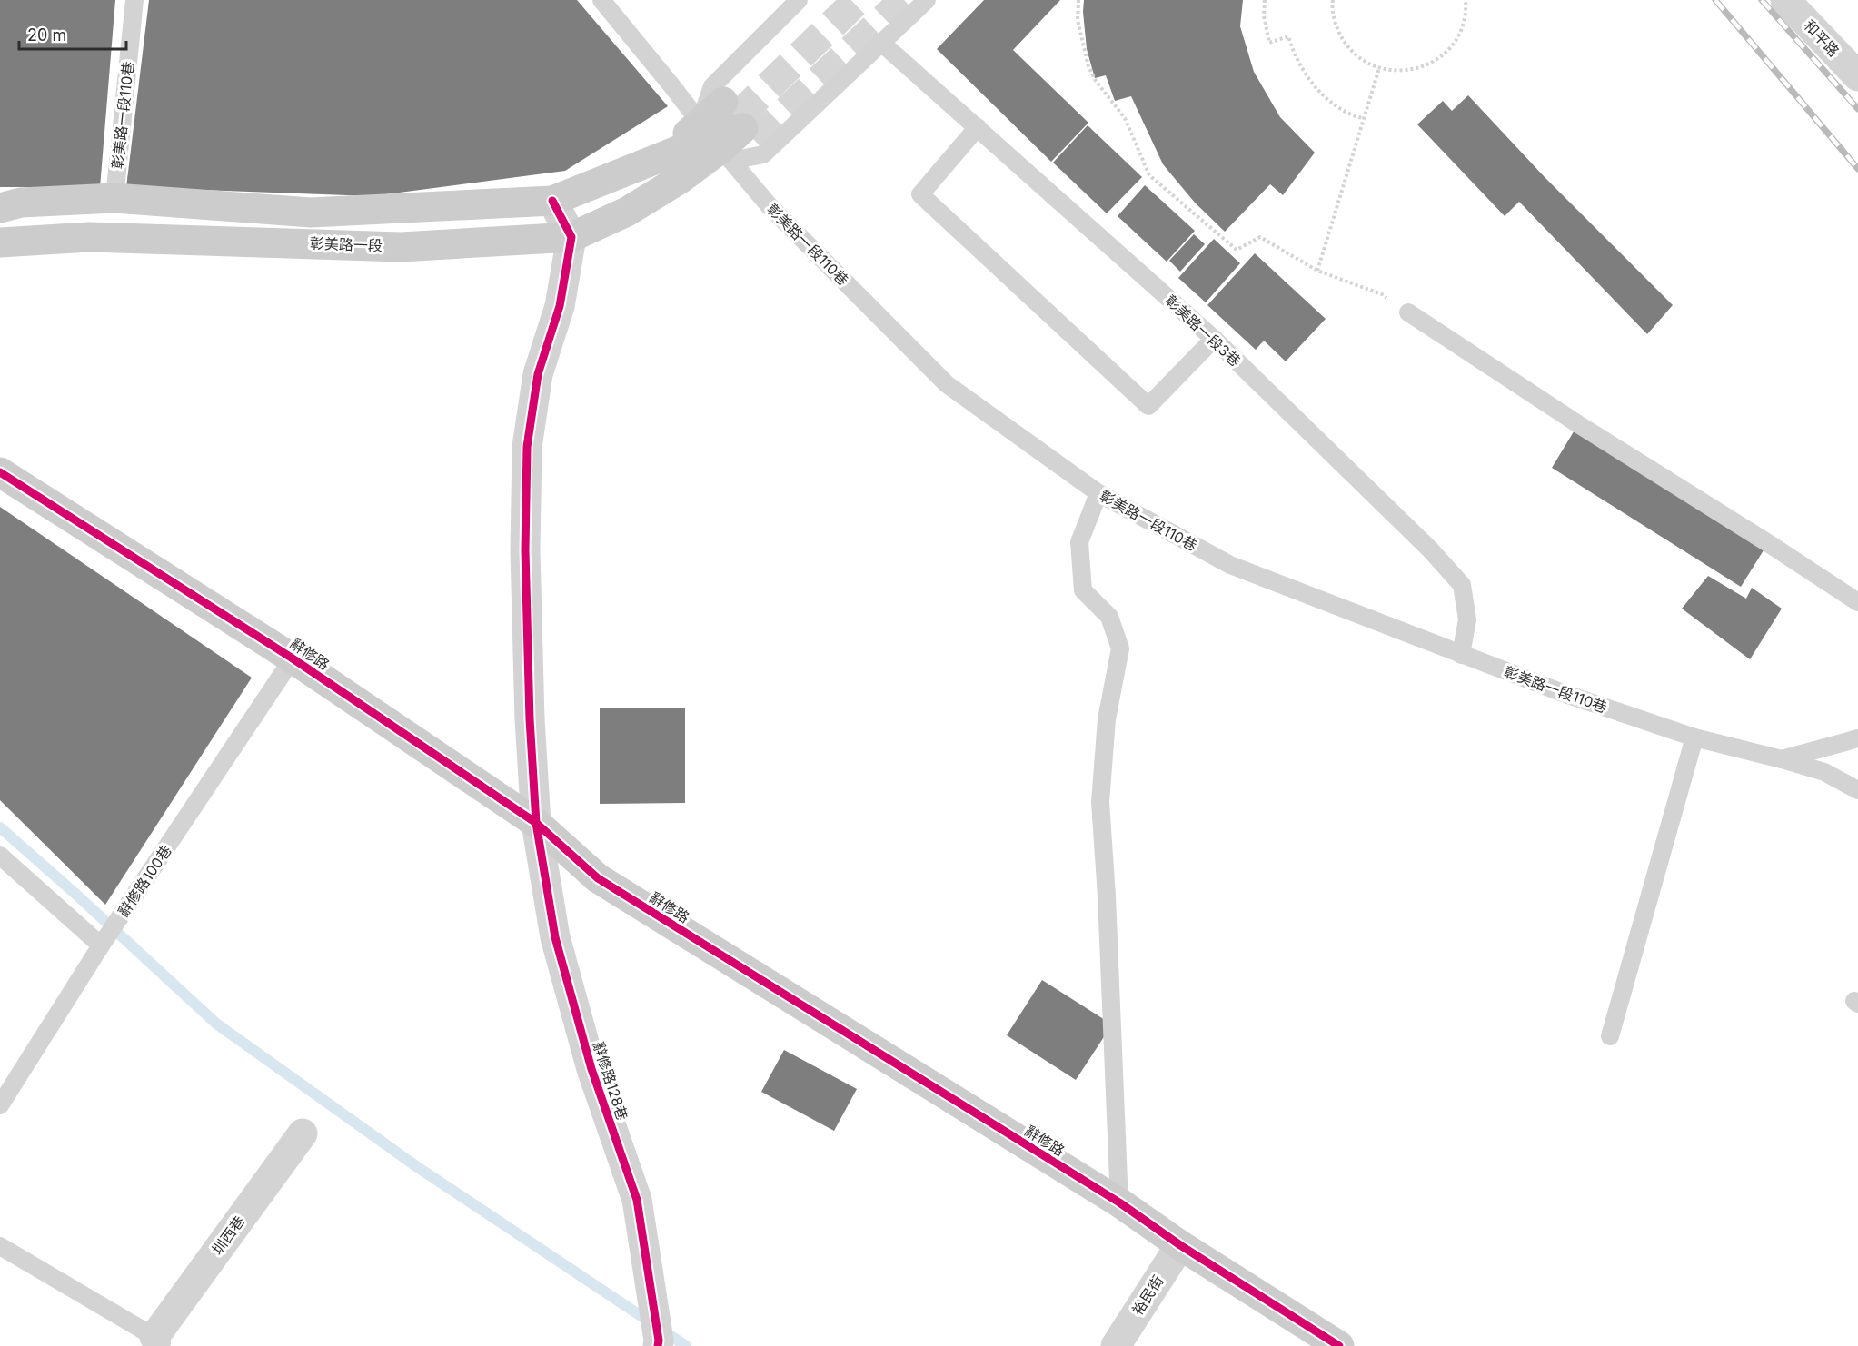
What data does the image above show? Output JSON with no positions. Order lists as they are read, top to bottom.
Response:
{
  "streets": {
    "street": [
      "和平路",
      "彰美路一段",
      "辭修路",
      "辭修路128巷",
      "圳西巷",
      "裕民街"
    ],
    "lane": ["彰美路一段110巷", "彰美路一段3巷", "辭修路100巷"]
  },
  "crossings": [
    ["彰美路一段110巷", "彰美路一段"],
    ["彰美路一段110巷", "彰美路一段3巷"],
    ["彰美路一段", "辭修路128巷"],
    ["辭修路", "辭修路100巷"],
    ["辭修路", "辭修路128巷"],
    ["辭修路", "裕民街"]
  ],
  "scale_bar": "20 m"
}
